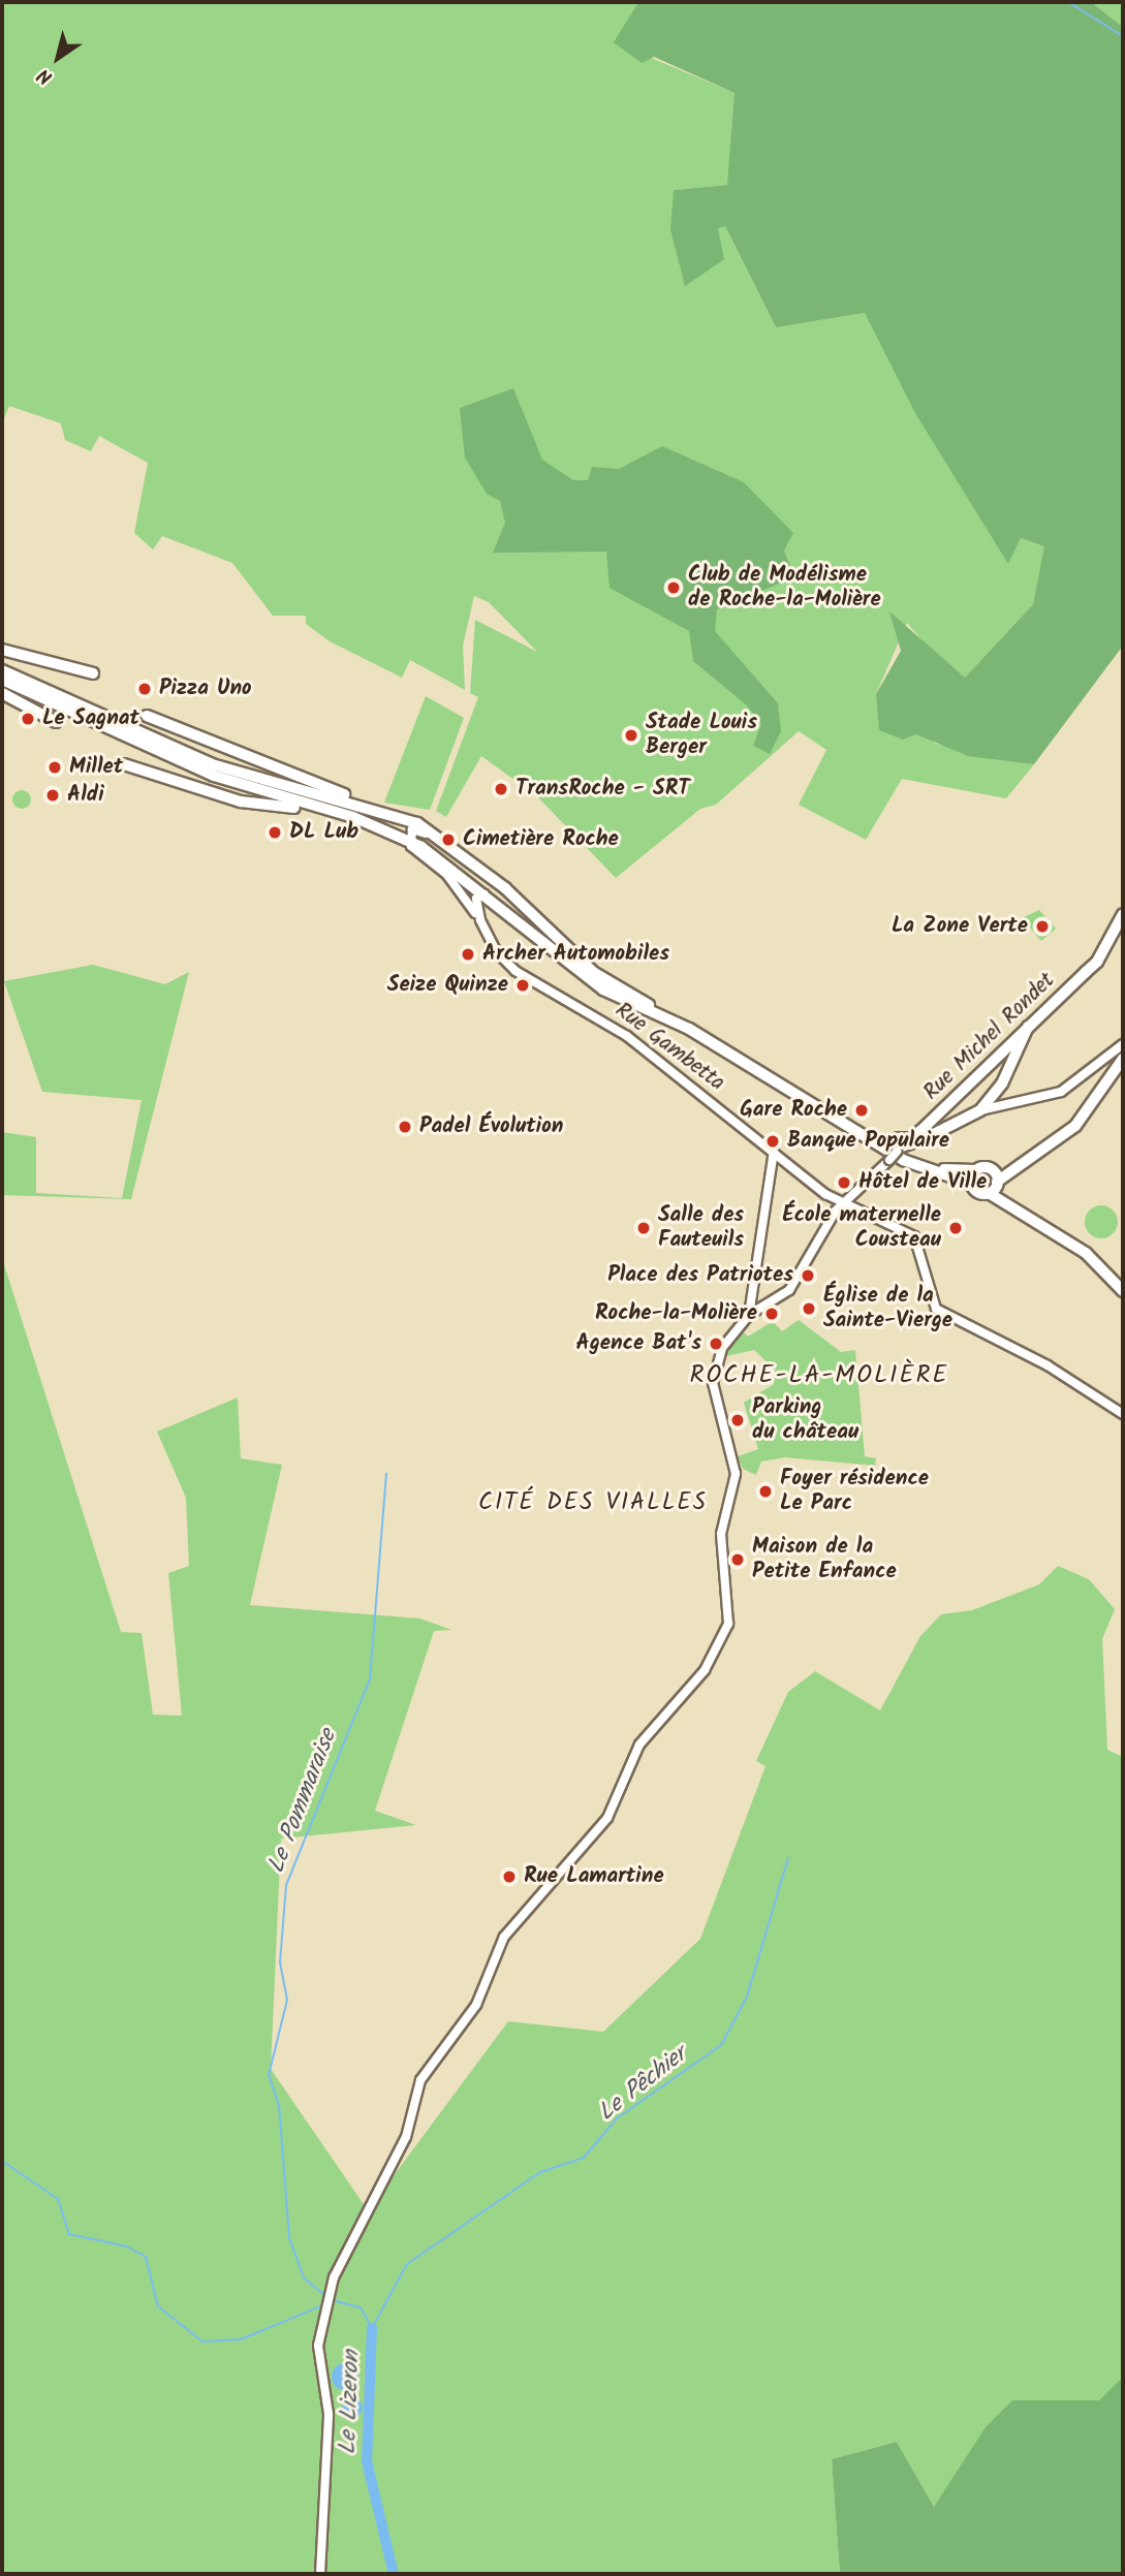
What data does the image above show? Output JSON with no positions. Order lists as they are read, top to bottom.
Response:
{
  "streets": {
    "main road": ["Rue Michel Rondet"],
    "street": ["Rue Gambetta"]
  },
  "districts": ["ROCHE-LA-MOLIÈRE", "CITÉ DES VIALLES"],
  "water": ["Le Pommaraise", "Le Pêchier", "Le Lizeron"],
  "places": [
    "Club de Modélisme de Roche-la-Molière",
    "Pizza Uno",
    "Le Sagnat",
    "Stade Louis Berger",
    "Millet",
    "TransRoche - SRT",
    "Aldi",
    "DL Lub",
    "Cimetière Roche",
    "La Zone Verte",
    "Archer Automobiles",
    "Seize Quinze",
    "Gare Roche",
    "Padel Évolution",
    "Banque Populaire",
    "Hôtel de Ville",
    "Salle des Fauteuils",
    "École maternelle Cousteau",
    "Place des Patriotes",
    "Église de la Sainte-Vierge",
    "Roche-la-Molière",
    "Agence Bat's",
    "Parking du château",
    "Foyer résidence Le Parc",
    "Maison de la Petite Enfance",
    "Rue Lamartine"
  ],
  "north": "bottom left"
}
